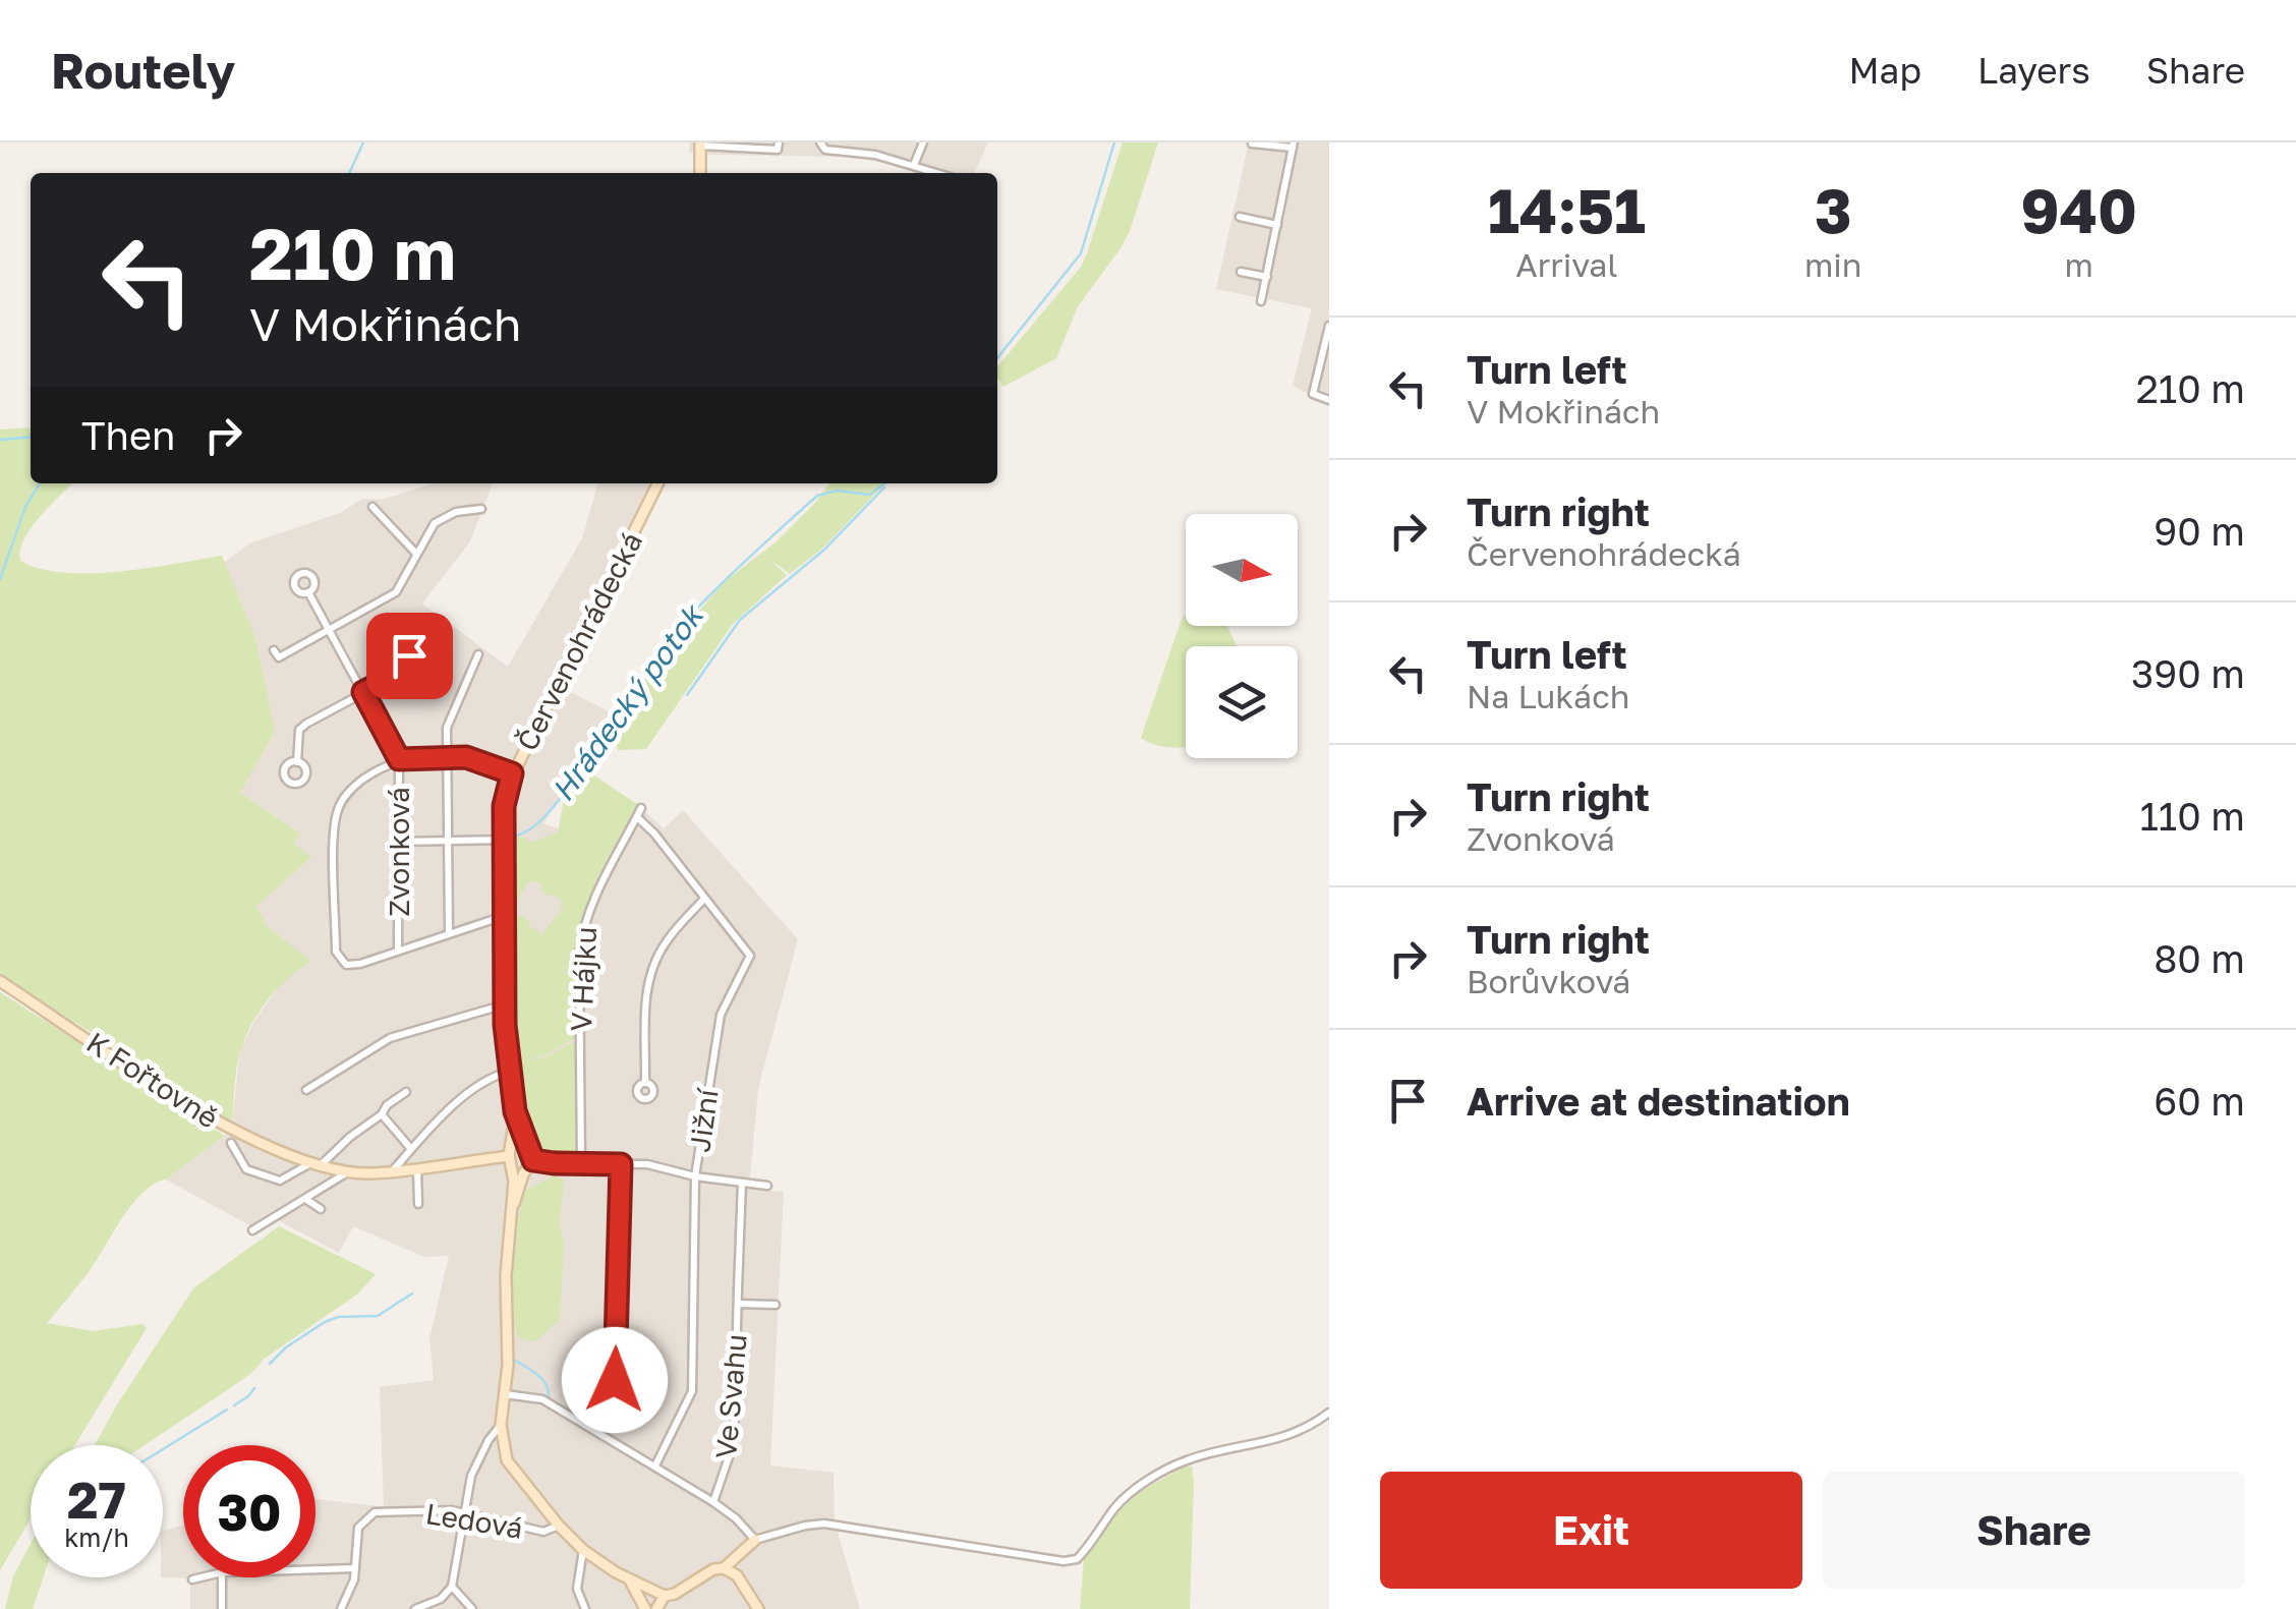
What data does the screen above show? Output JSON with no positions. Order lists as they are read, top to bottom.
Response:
{
  "streets": {
    "street": [
      "Červenohrádecká",
      "Zvonková",
      "V Hájku",
      "K Fořtovně",
      "Jižní",
      "Ve Svahu",
      "Ledová"
    ]
  },
  "crossings": [
    ["Červenohrádecká", "K Fořtovně"],
    ["Červenohrádecká", "Ledová"],
    ["V Hájku", "Jižní"]
  ],
  "water": ["Hrádecký potok"],
  "north": "right",
  "page": {
    "header": "Routely",
    "nav": ["Map", "Layers", "Share"],
    "eta": [
      "14:51",
      "Arrival",
      "3",
      "min",
      "940",
      "m"
    ],
    "turn": ["210 m", "V Mokřinách"],
    "list": [
      {
        "name": "Turn left",
        "note": "V Mokřinách",
        "value": "210 m"
      },
      {
        "name": "Turn right",
        "note": "Červenohrádecká",
        "value": "90 m"
      },
      {
        "name": "Turn left",
        "note": "Na Lukách",
        "value": "390 m"
      },
      {
        "name": "Turn right",
        "note": "Zvonková",
        "value": "110 m"
      },
      {
        "name": "Turn right",
        "note": "Borůvková",
        "value": "80 m"
      },
      {
        "name": "Arrive at destination",
        "value": "60 m"
      }
    ],
    "then": "Then",
    "speed": "27 km/h",
    "limit": "30",
    "buttons": ["Exit", "Share"]
  }
}
